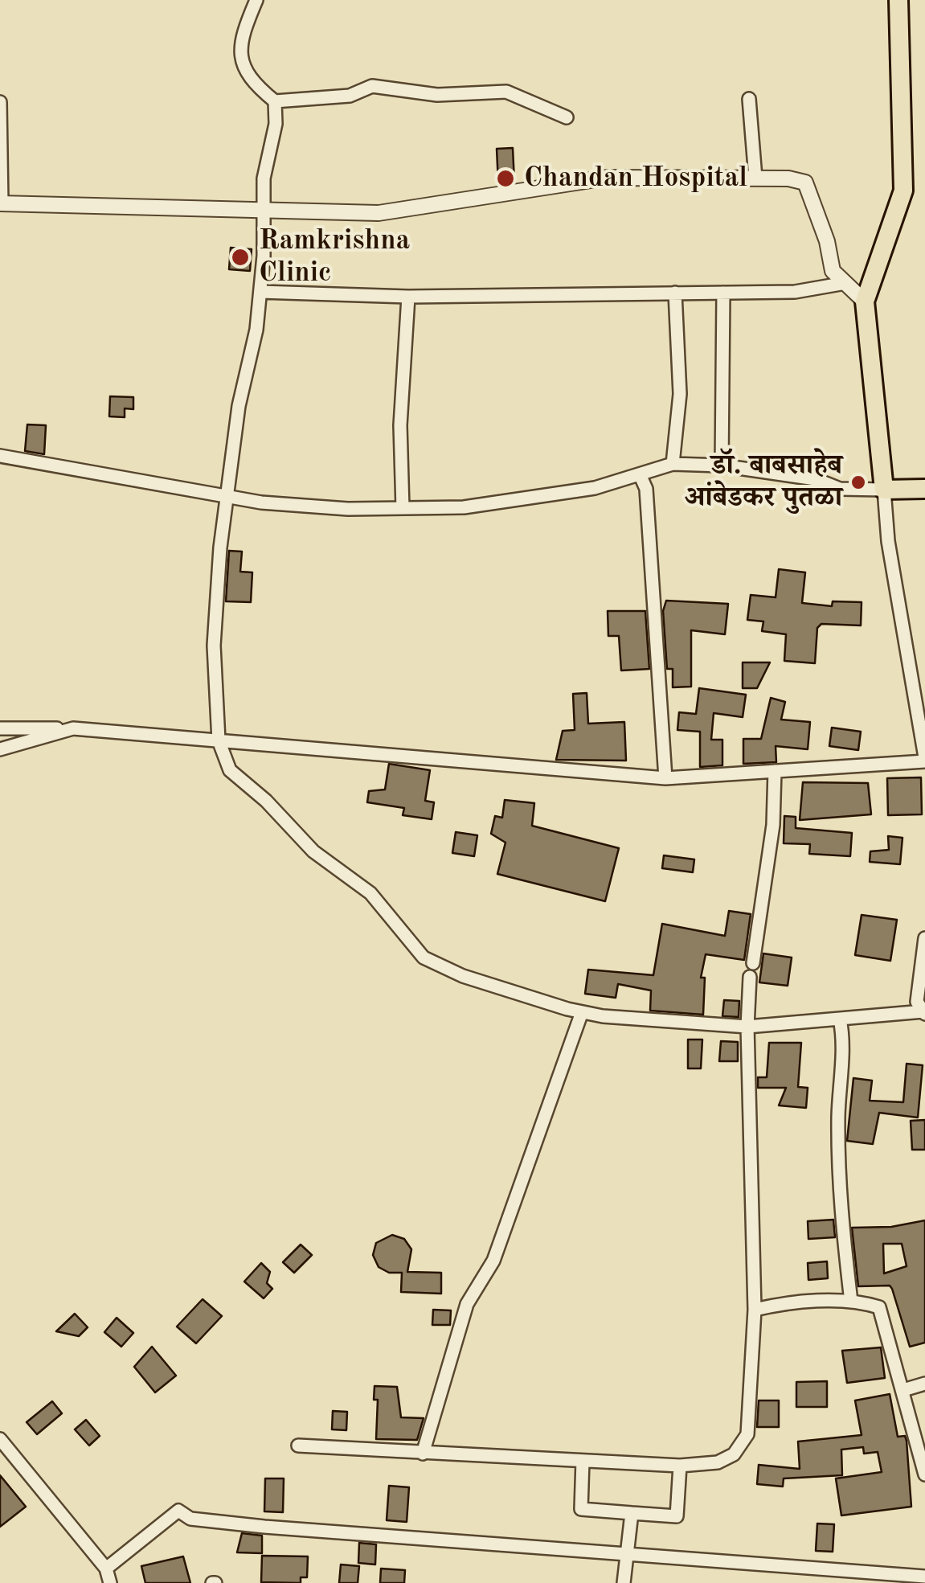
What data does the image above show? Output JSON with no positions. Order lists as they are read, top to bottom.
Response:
{
  "places": ["Chandan Hospital", "Ramkrishna Clinic", "डॉ. बाबसाहेब आंबेडकर पुतळा"]
}
